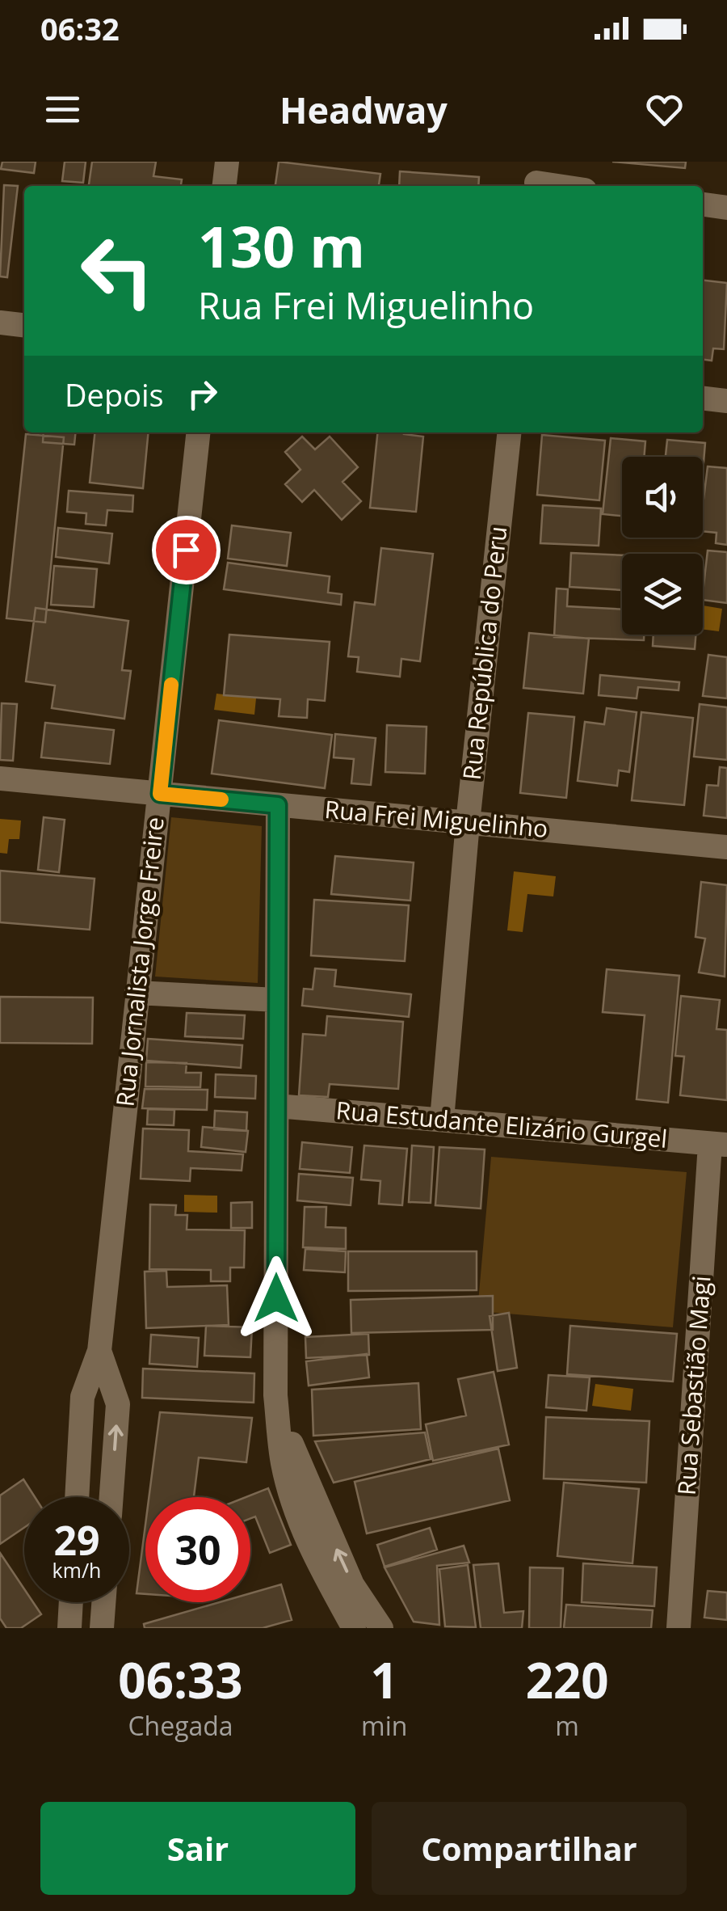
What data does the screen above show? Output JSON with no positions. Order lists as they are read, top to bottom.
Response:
{
  "streets": {
    "street": [
      "Rua República do Peru",
      "Rua Frei Miguelinho",
      "Rua Jornalista Jorge Freire",
      "Rua Estudante Elizário Gurgel",
      "Rua Sebastião Magi"
    ]
  },
  "crossings": [
    ["Rua República do Peru", "Rua Frei Miguelinho"],
    ["Rua República do Peru", "Rua Estudante Elizário Gurgel"],
    ["Rua Frei Miguelinho", "Rua Jornalista Jorge Freire"],
    ["Rua Estudante Elizário Gurgel", "Rua Sebastião Magi"]
  ],
  "page": {
    "status": "06:32",
    "header": "Headway",
    "turn": ["130 m", "Rua Frei Miguelinho"],
    "then": "Depois",
    "speed": "29 km/h",
    "limit": "30",
    "eta": [
      "06:33",
      "Chegada",
      "1",
      "min",
      "220",
      "m"
    ],
    "buttons": ["Sair", "Compartilhar"]
  }
}
